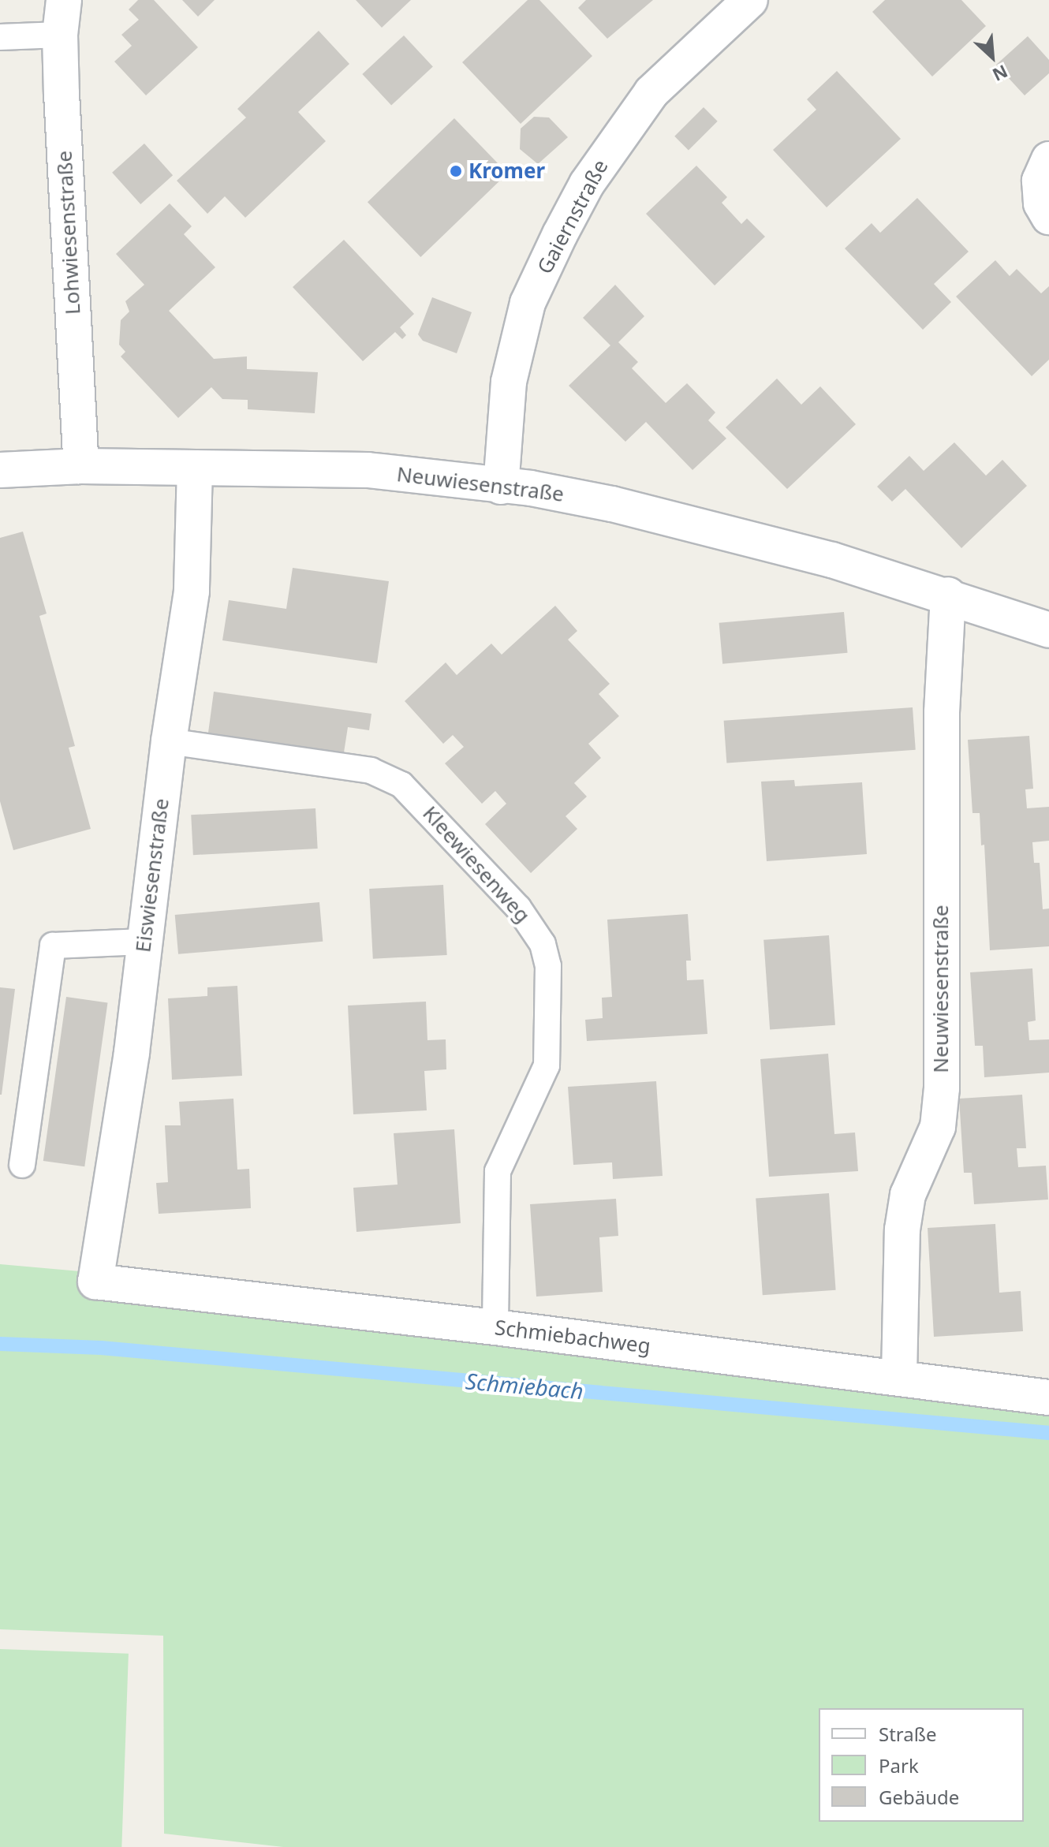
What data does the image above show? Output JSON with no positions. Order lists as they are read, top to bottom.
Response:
{
  "streets": {
    "street": [
      "Gaiernstraße",
      "Lohwiesenstraße",
      "Neuwiesenstraße",
      "Eiswiesenstraße",
      "Schmiebachweg"
    ],
    "lane": ["Kleewiesenweg"]
  },
  "crossings": [
    ["Gaiernstraße", "Neuwiesenstraße"],
    ["Lohwiesenstraße", "Neuwiesenstraße"],
    ["Neuwiesenstraße", "Eiswiesenstraße"],
    ["Neuwiesenstraße", "Schmiebachweg"],
    ["Kleewiesenweg", "Eiswiesenstraße"],
    ["Kleewiesenweg", "Schmiebachweg"],
    ["Eiswiesenstraße", "Schmiebachweg"]
  ],
  "water": ["Schmiebach"],
  "places": ["Kromer"],
  "legend": ["Straße", "Park", "Gebäude"],
  "north": "bottom right"
}
